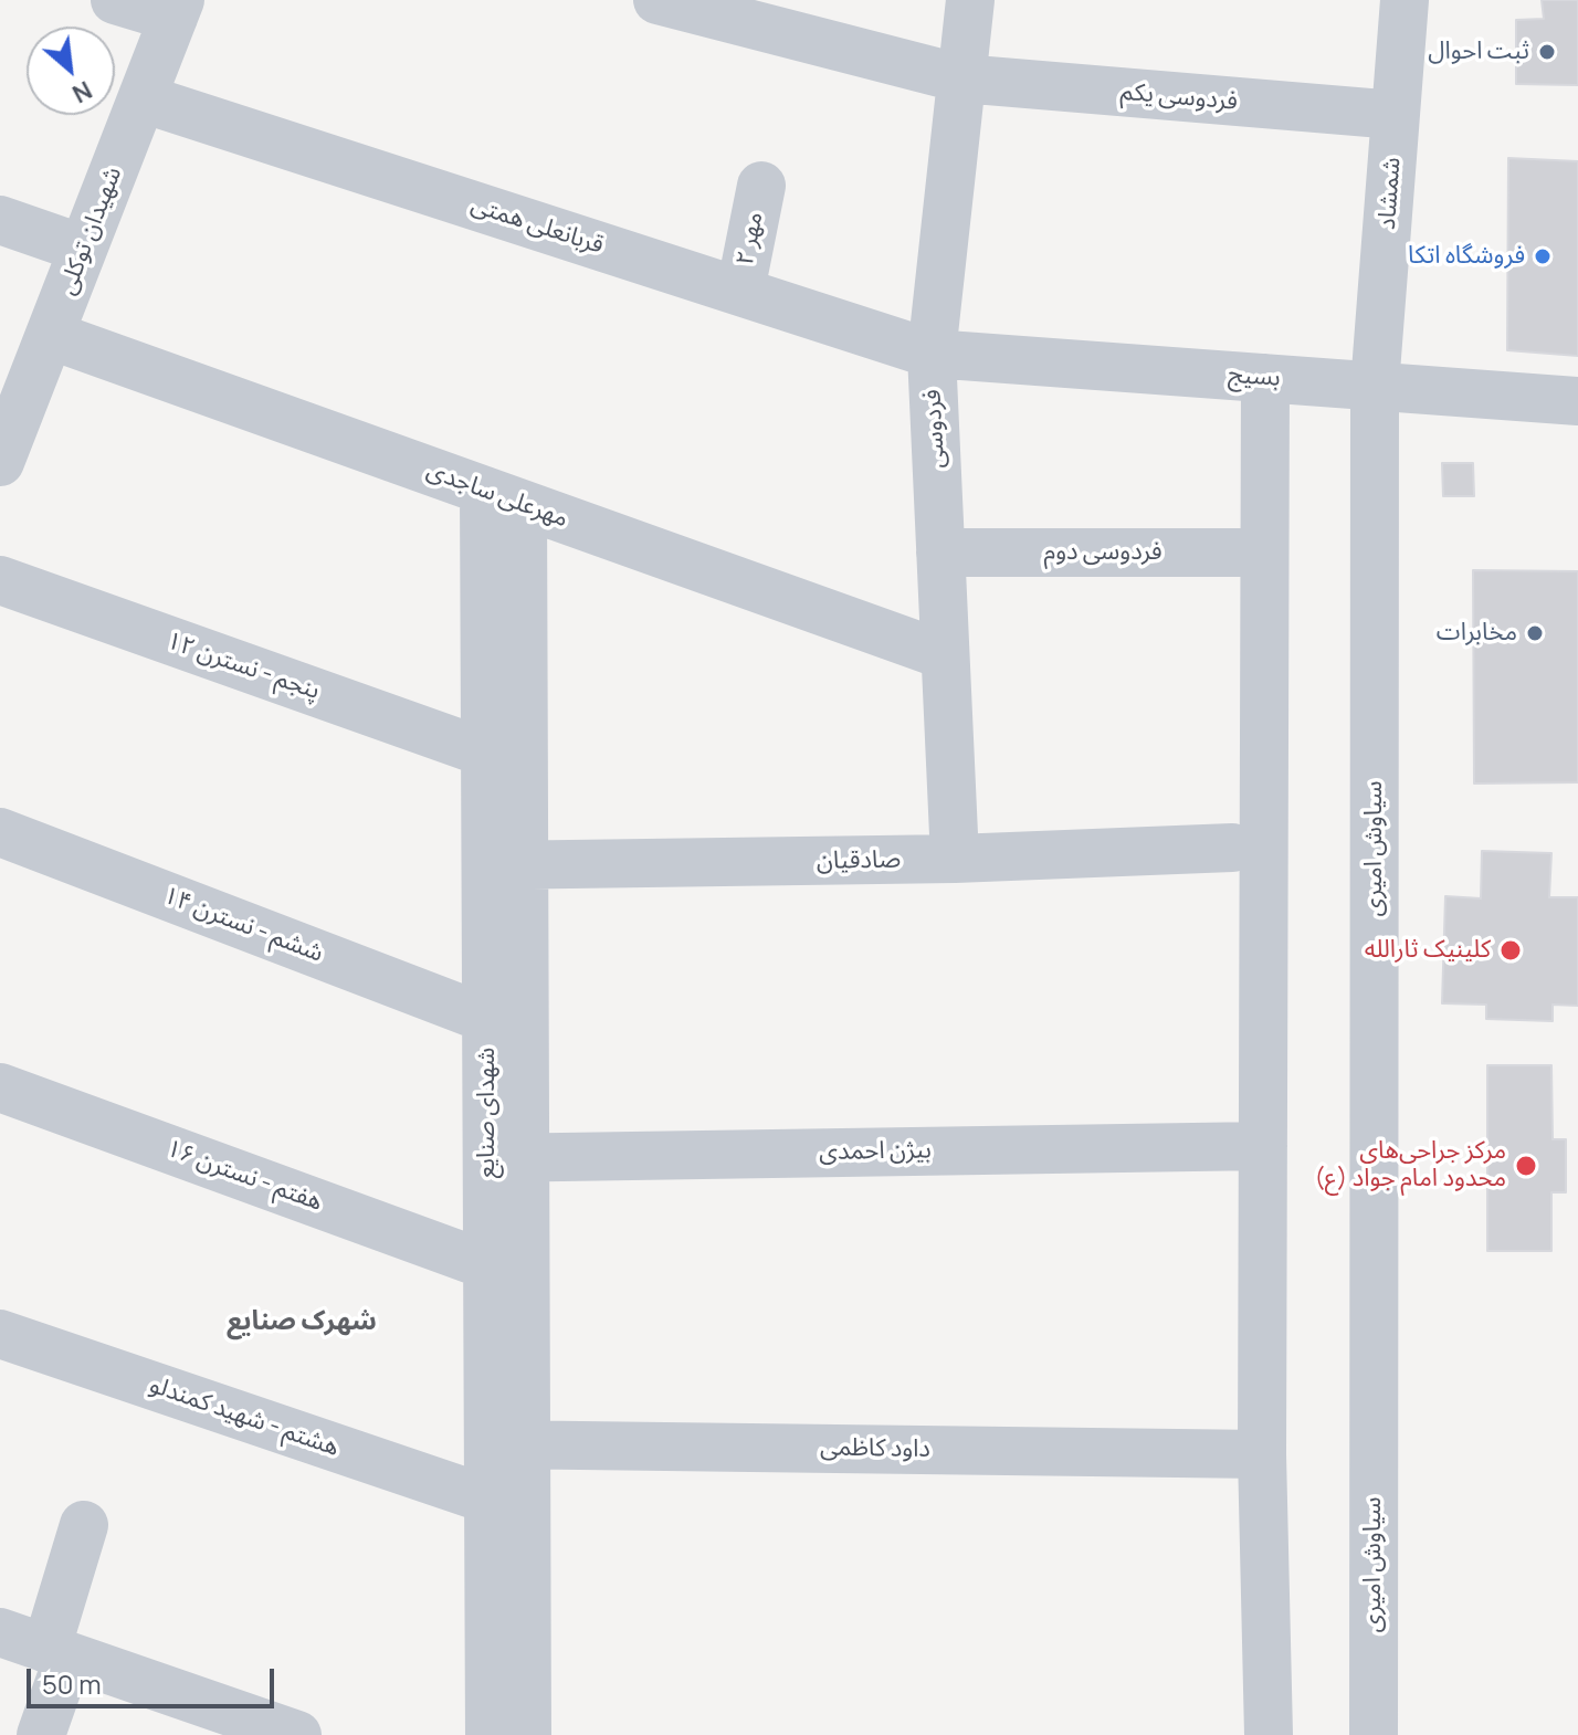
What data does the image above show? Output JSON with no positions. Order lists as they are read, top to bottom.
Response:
{
  "streets": {
    "street": [
      "فردوسی یکم",
      "شمشاد",
      "قربانعلی همتی",
      "شهیدان توکلی",
      "مهر ۲",
      "بسیج",
      "فردوسی",
      "مهرعلی ساجدی",
      "فردوسی دوم",
      "پنجم - نسترن ۱۲",
      "سیاوش امیری",
      "صادقیان",
      "ششم - نسترن ۱۴",
      "شهدای صنایع",
      "بیژن احمدی",
      "هفتم - نسترن ۱۶",
      "هشتم - شهید کمندلو",
      "داود کاظمی"
    ]
  },
  "crossings": [
    ["فردوسی یکم", "شمشاد"],
    ["فردوسی یکم", "فردوسی"],
    ["شمشاد", "بسیج"],
    ["شمشاد", "سیاوش امیری"],
    ["قربانعلی همتی", "شهیدان توکلی"],
    ["قربانعلی همتی", "مهر ۲"],
    ["قربانعلی همتی", "بسیج"],
    ["قربانعلی همتی", "فردوسی"],
    ["شهیدان توکلی", "مهرعلی ساجدی"],
    ["بسیج", "فردوسی"],
    ["بسیج", "سیاوش امیری"],
    ["فردوسی", "مهرعلی ساجدی"],
    ["فردوسی", "فردوسی دوم"],
    ["فردوسی", "صادقیان"],
    ["مهرعلی ساجدی", "شهدای صنایع"],
    ["پنجم - نسترن ۱۲", "شهدای صنایع"],
    ["صادقیان", "شهدای صنایع"],
    ["ششم - نسترن ۱۴", "شهدای صنایع"],
    ["شهدای صنایع", "بیژن احمدی"],
    ["شهدای صنایع", "هفتم - نسترن ۱۶"],
    ["شهدای صنایع", "هشتم - شهید کمندلو"],
    ["شهدای صنایع", "داود کاظمی"]
  ],
  "districts": ["شهرک صنایع"],
  "places": [
    "ثبت احوال",
    "فروشگاه اتکا",
    "مخابرات",
    "کلینیک ثارالله",
    "مرکز جراحی‌های محدود امام جواد (ع)"
  ],
  "scale_bar": "50 m",
  "north": "bottom right"
}
